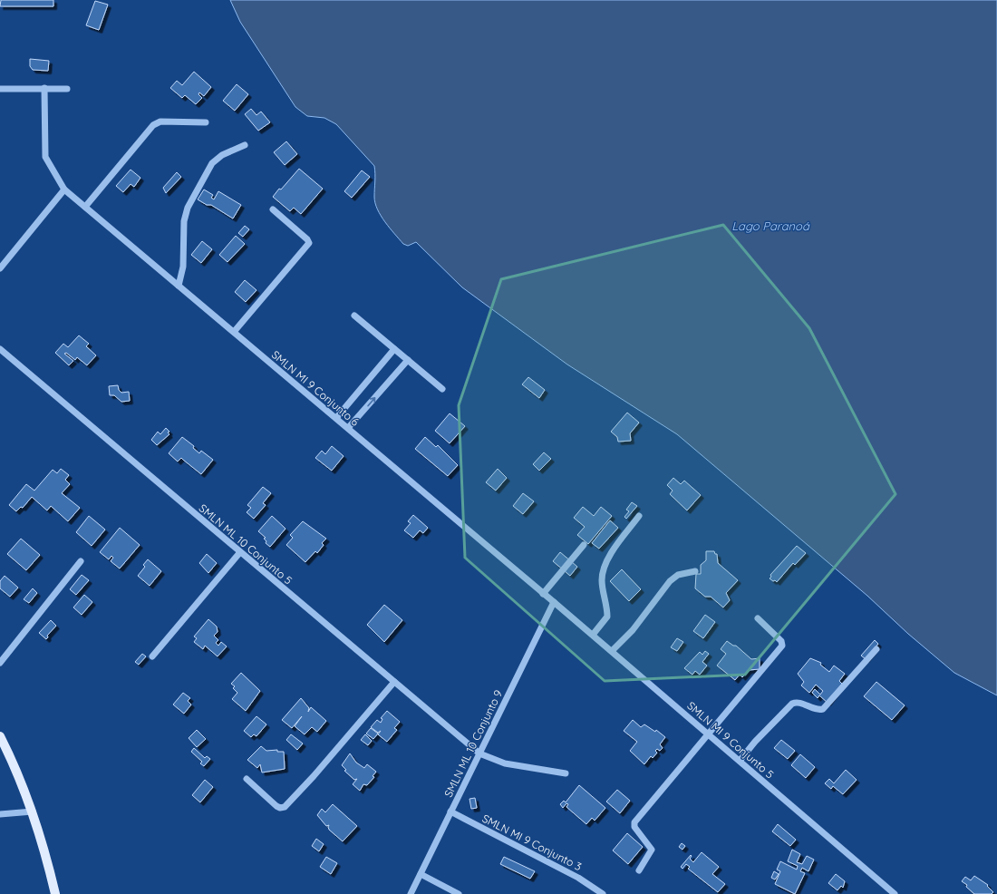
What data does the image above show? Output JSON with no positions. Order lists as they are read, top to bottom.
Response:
{
  "streets": {
    "street": [
      "SMLN MI 9 Conjunto 6",
      "SMLN ML 10 Conjunto 5",
      "SMLN MI 9 Conjunto 5",
      "SMLN ML 10 Conjunto 9",
      "SMLN MI 9 Conjunto 3"
    ]
  },
  "crossings": [
    ["SMLN MI 9 Conjunto 6", "SMLN MI 9 Conjunto 5"],
    ["SMLN MI 9 Conjunto 6", "SMLN ML 10 Conjunto 9"],
    ["SMLN ML 10 Conjunto 5", "SMLN ML 10 Conjunto 9"],
    ["SMLN MI 9 Conjunto 5", "SMLN ML 10 Conjunto 9"],
    ["SMLN ML 10 Conjunto 9", "SMLN MI 9 Conjunto 3"]
  ],
  "water": ["Lago Paranoá"]
}
